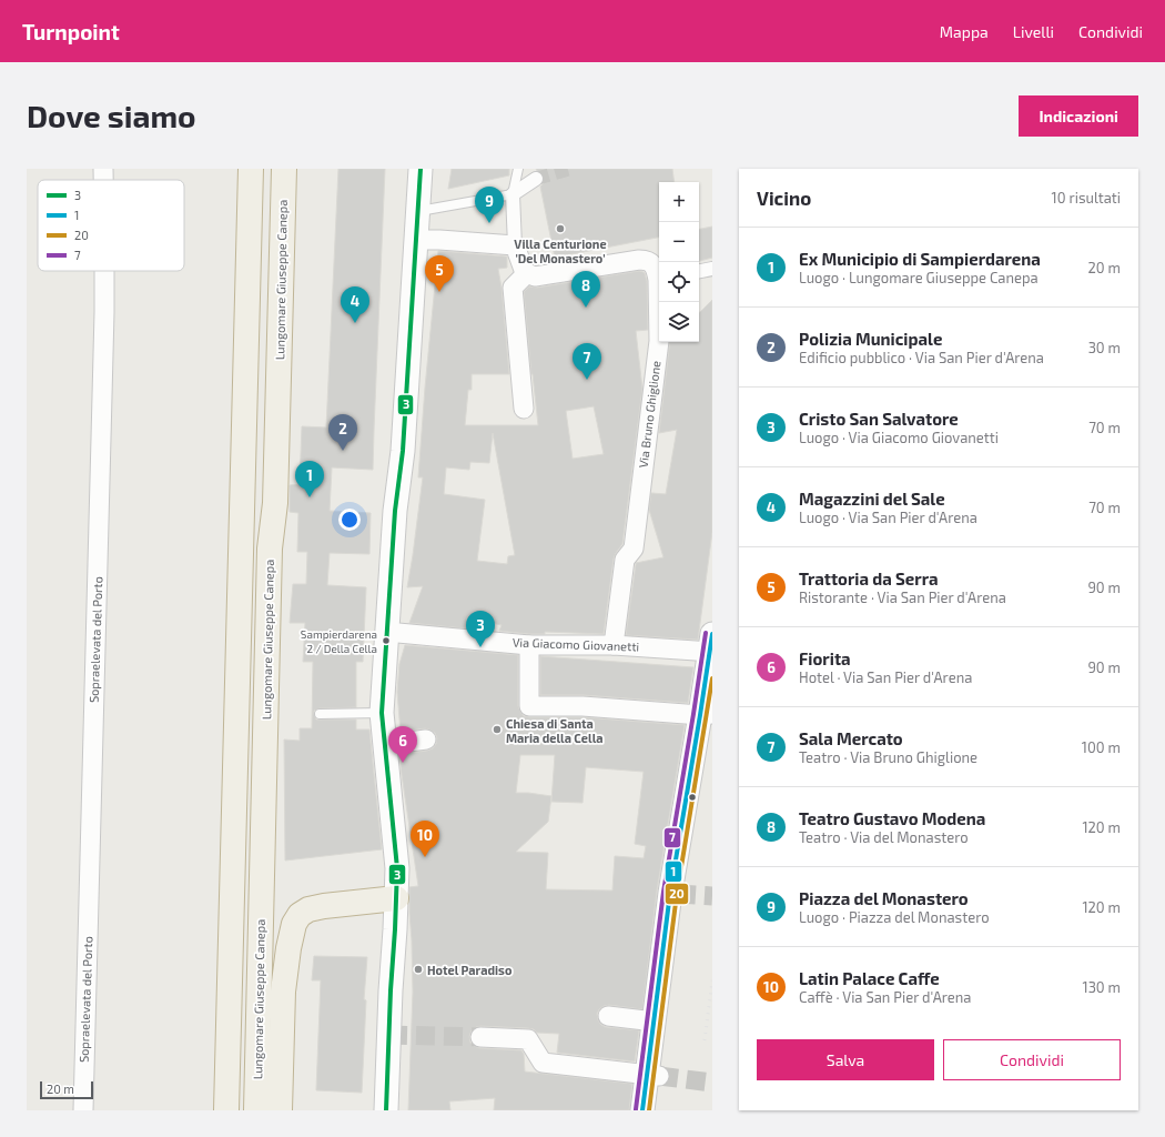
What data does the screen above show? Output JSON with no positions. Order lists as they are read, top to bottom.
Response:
{
  "streets": {
    "highway": ["Lungomare Giuseppe Canepa"],
    "street": ["Via Bruno Ghiglione", "Sopraelevata del Porto", "Via Giacomo Giovanetti"]
  },
  "crossings": [
    ["Via Bruno Ghiglione", "Via Giacomo Giovanetti"]
  ],
  "places": [
    "Villa Centurione 'Del Monastero'",
    "Sampierdarena 2 / Della Cella",
    "Chiesa di Santa Maria della Cella",
    "Hotel Paradiso"
  ],
  "lines": [
    "transit line 3",
    "transit line 7",
    "transit line 1",
    "transit line 20"
  ],
  "legend": [
    "3",
    "1",
    "20",
    "7"
  ],
  "scale_bar": "20 m",
  "page": {
    "header": "Turnpoint",
    "nav": ["Mappa", "Livelli", "Condividi"],
    "buttons": [
      "Indicazioni",
      ["Salva", "Condividi"]
    ],
    "title": "Dove siamo",
    "heading": ["Vicino", "10 risultati"],
    "map_buttons": ["+", "−"],
    "pins": [
      "9",
      "5",
      "8",
      "4",
      "7",
      "2",
      "1",
      "3",
      "6",
      "10"
    ],
    "list": [
      {
        "mark": "1",
        "name": "Ex Municipio di Sampierdarena",
        "note": "Luogo · Lungomare Giuseppe Canepa",
        "value": "20 m"
      },
      {
        "mark": "2",
        "name": "Polizia Municipale",
        "note": "Edificio pubblico · Via San Pier d'Arena",
        "value": "30 m"
      },
      {
        "mark": "3",
        "name": "Cristo San Salvatore",
        "note": "Luogo · Via Giacomo Giovanetti",
        "value": "70 m"
      },
      {
        "mark": "4",
        "name": "Magazzini del Sale",
        "note": "Luogo · Via San Pier d'Arena",
        "value": "70 m"
      },
      {
        "mark": "5",
        "name": "Trattoria da Serra",
        "note": "Ristorante · Via San Pier d'Arena",
        "value": "90 m"
      },
      {
        "mark": "6",
        "name": "Fiorita",
        "note": "Hotel · Via San Pier d'Arena",
        "value": "90 m"
      },
      {
        "mark": "7",
        "name": "Sala Mercato",
        "note": "Teatro · Via Bruno Ghiglione",
        "value": "100 m"
      },
      {
        "mark": "8",
        "name": "Teatro Gustavo Modena",
        "note": "Teatro · Via del Monastero",
        "value": "120 m"
      },
      {
        "mark": "9",
        "name": "Piazza del Monastero",
        "note": "Luogo · Piazza del Monastero",
        "value": "120 m"
      },
      {
        "mark": "10",
        "name": "Latin Palace Caffe",
        "note": "Caffè · Via San Pier d'Arena",
        "value": "130 m"
      }
    ],
    "scale": "20 m"
  }
}
